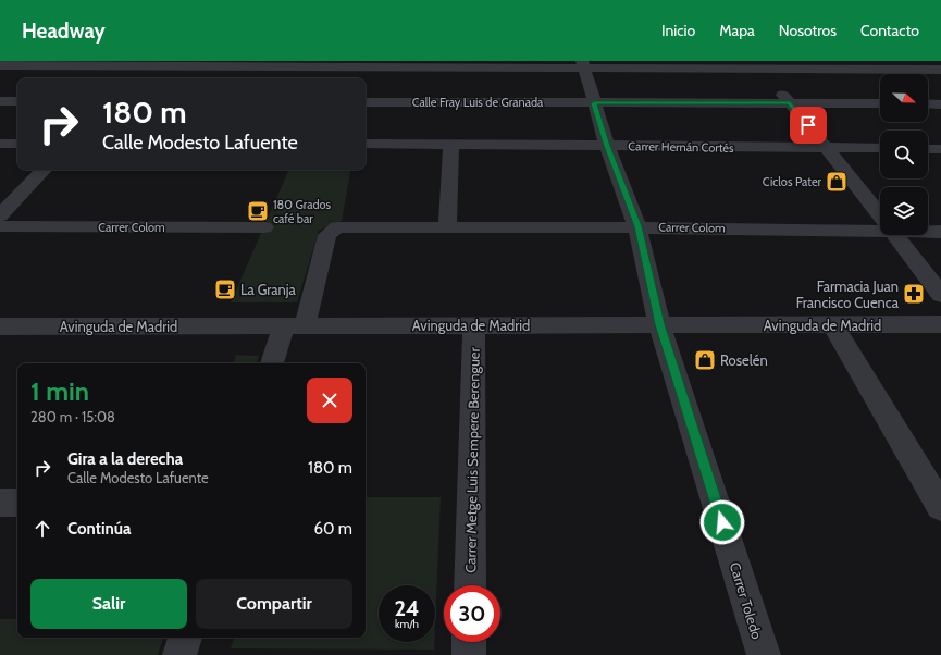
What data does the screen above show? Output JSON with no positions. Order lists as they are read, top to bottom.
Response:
{
  "streets": {
    "street": [
      "Calle Fray Luis de Granada",
      "Carrer Hernán Cortés",
      "Carrer Colom",
      "Avinguda de Madrid",
      "Carrer Metge Luis Sempere Berenguer",
      "Carrer Toledo"
    ]
  },
  "crossings": [
    ["Calle Fray Luis de Granada", "Carrer Toledo"],
    ["Carrer Hernán Cortés", "Carrer Toledo"],
    ["Carrer Colom", "Avinguda de Madrid"],
    ["Carrer Colom", "Carrer Toledo"],
    ["Avinguda de Madrid", "Carrer Metge Luis Sempere Berenguer"],
    ["Avinguda de Madrid", "Carrer Toledo"]
  ],
  "places": {
    "shop": ["Ciclos Pater", "Roselén"],
    "cafe": ["180 Grados café bar", "La Granja"],
    "pharmacy": ["Farmacia Juan Francisco Cuenca"]
  },
  "north": "right",
  "page": {
    "header": "Headway",
    "nav": [
      "Inicio",
      "Mapa",
      "Nosotros",
      "Contacto"
    ],
    "turn": ["180 m", "Calle Modesto Lafuente"],
    "heading": ["1 min", "280 m · 15:08"],
    "list": [
      {
        "name": "Gira a la derecha",
        "note": "Calle Modesto Lafuente",
        "value": "180 m"
      },
      {
        "name": "Continúa",
        "value": "60 m"
      }
    ],
    "buttons": ["Salir", "Compartir"],
    "speed": "24 km/h",
    "limit": "30"
  }
}
